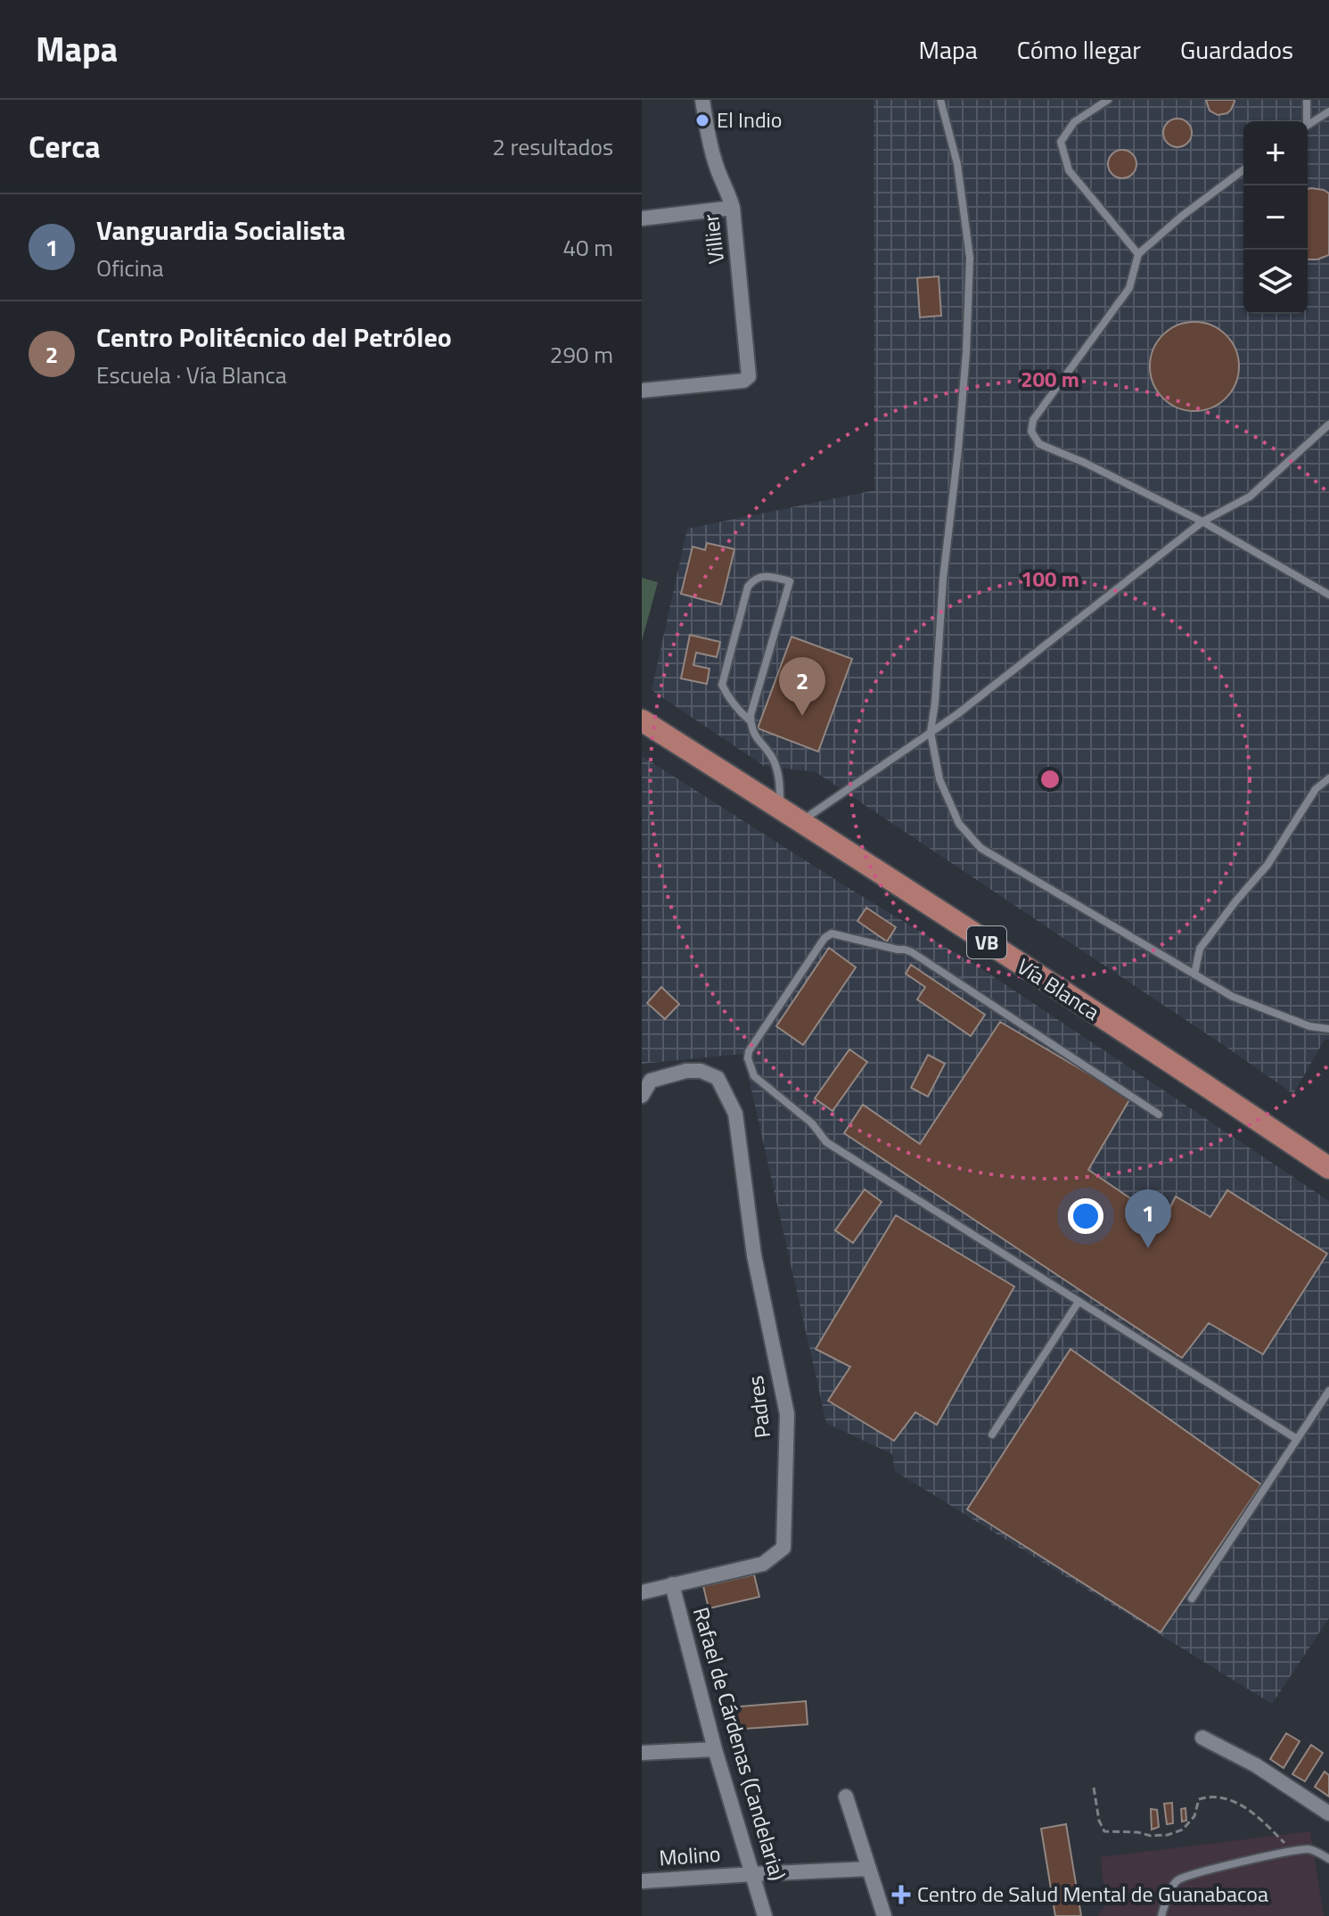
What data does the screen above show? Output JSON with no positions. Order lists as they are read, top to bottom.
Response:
{
  "streets": {
    "main road": ["VB", "Vía Blanca"],
    "street": [
      "Villier",
      "Padres",
      "Rafael de Cárdenas (Candelaria)",
      "Molino"
    ]
  },
  "crossings": [
    ["Padres", "Rafael de Cárdenas (Candelaria)"],
    ["Rafael de Cárdenas (Candelaria)", "Molino"]
  ],
  "places": {
    "other": ["El Indio"],
    "health": ["Centro de Salud Mental de Guanabacoa"]
  },
  "page": {
    "header": "Mapa",
    "nav": ["Mapa", "Cómo llegar", "Guardados"],
    "heading": ["Cerca", "2 resultados"],
    "map_buttons": ["+", "−"],
    "list": [
      {
        "mark": "1",
        "name": "Vanguardia Socialista",
        "note": "Oficina",
        "value": "40 m"
      },
      {
        "mark": "2",
        "name": "Centro Politécnico del Petróleo",
        "note": "Escuela · Vía Blanca",
        "value": "290 m"
      }
    ],
    "pins": ["2", "1"]
  },
  "rings": ["200 m", "100 m"]
}
